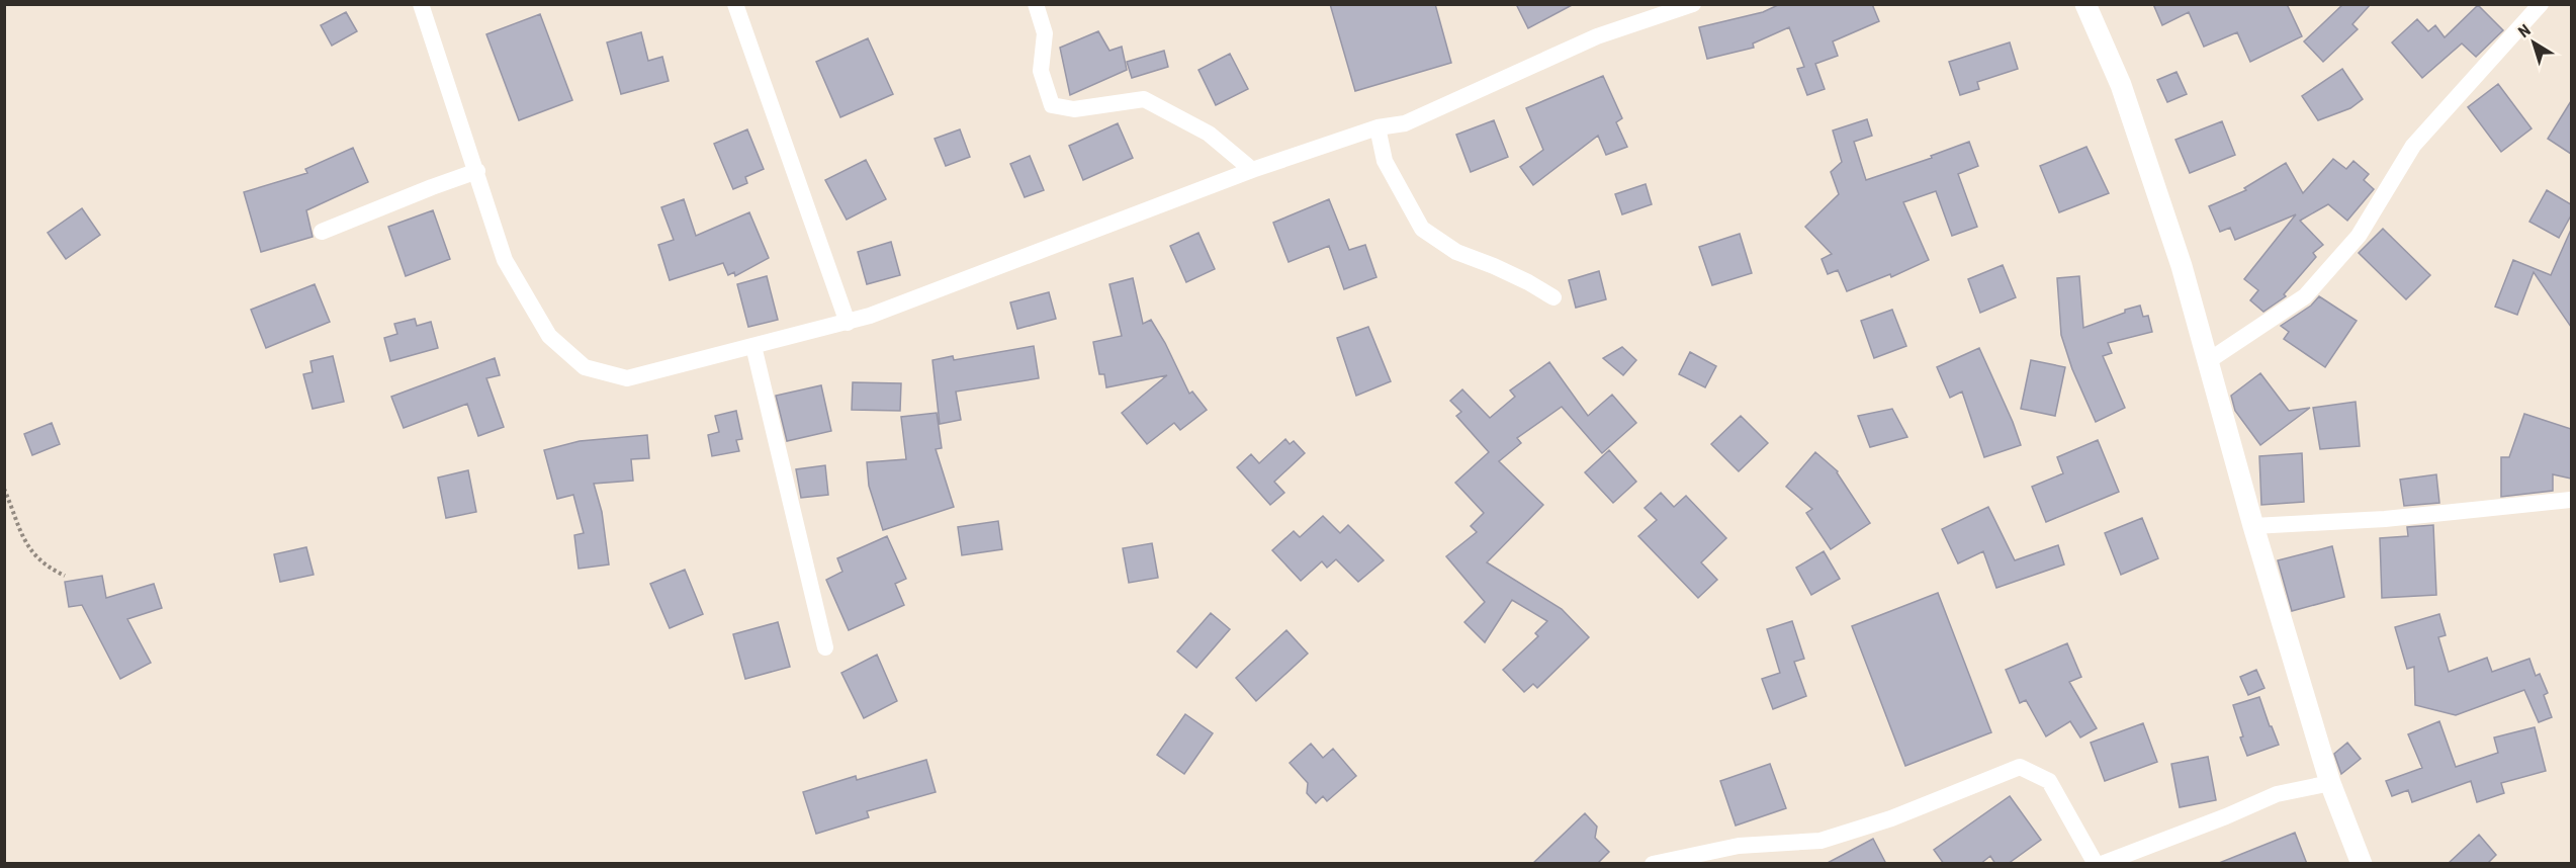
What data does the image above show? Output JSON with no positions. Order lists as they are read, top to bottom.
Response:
{
  "north": "top left"
}
